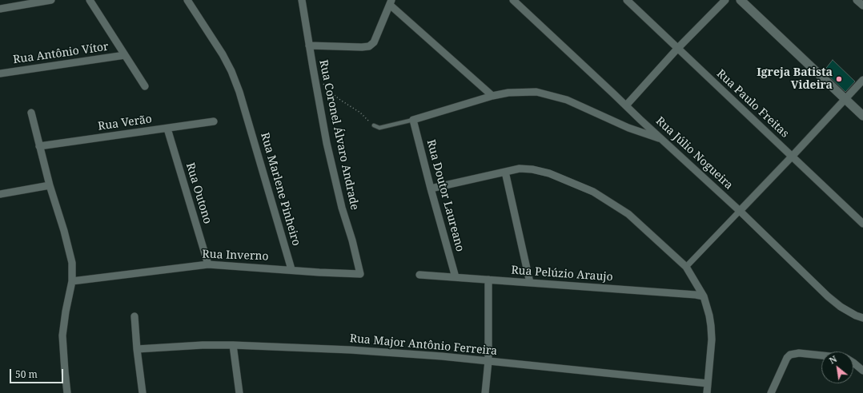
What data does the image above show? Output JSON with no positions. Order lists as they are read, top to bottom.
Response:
{
  "streets": {
    "street": [
      "Rua Antônio Vítor",
      "Rua Paulo Freitas",
      "Rua Verão",
      "Rua Coronel Álvaro Andrade",
      "Rua Júlio Nogueira",
      "Rua Marlene Pinheiro",
      "Rua Outono",
      "Rua Doutor Laureano",
      "Rua Inverno",
      "Rua Pelúzio Araujo",
      "Rua Major Antônio Ferreira"
    ]
  },
  "crossings": [
    ["Rua Verão", "Rua Outono"],
    ["Rua Coronel Álvaro Andrade", "Rua Inverno"],
    ["Rua Marlene Pinheiro", "Rua Inverno"],
    ["Rua Outono", "Rua Inverno"],
    ["Rua Doutor Laureano", "Rua Pelúzio Araujo"]
  ],
  "places": ["Igreja Batista Videira"],
  "scale_bar": "50 m",
  "north": "top left"
}
